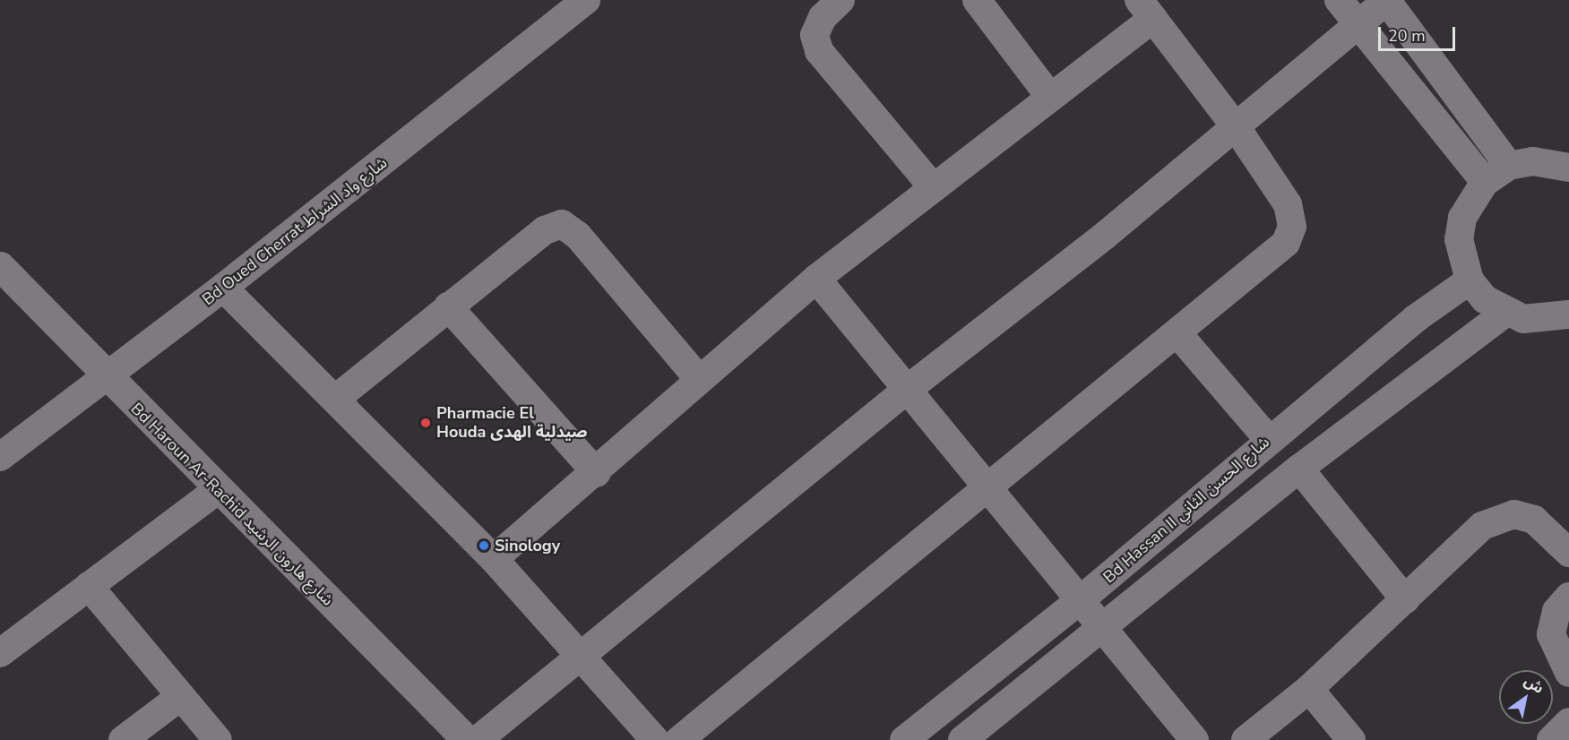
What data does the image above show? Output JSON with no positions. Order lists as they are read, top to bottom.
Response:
{
  "streets": {
    "street": ["Bd Oued Cherrat شارع واد الشراط", "Bd Haroun Ar-Rachid شارع هارون الرشيد", "Bd Hassan II شارع الحسن الثاني"]
  },
  "crossings": [
    ["Bd Oued Cherrat شارع واد الشراط", "Bd Haroun Ar-Rachid شارع هارون الرشيد"]
  ],
  "places": ["Pharmacie El Houda صيدلية الهدى", "Sinology"],
  "scale_bar": "20 m",
  "north": "top right"
}
